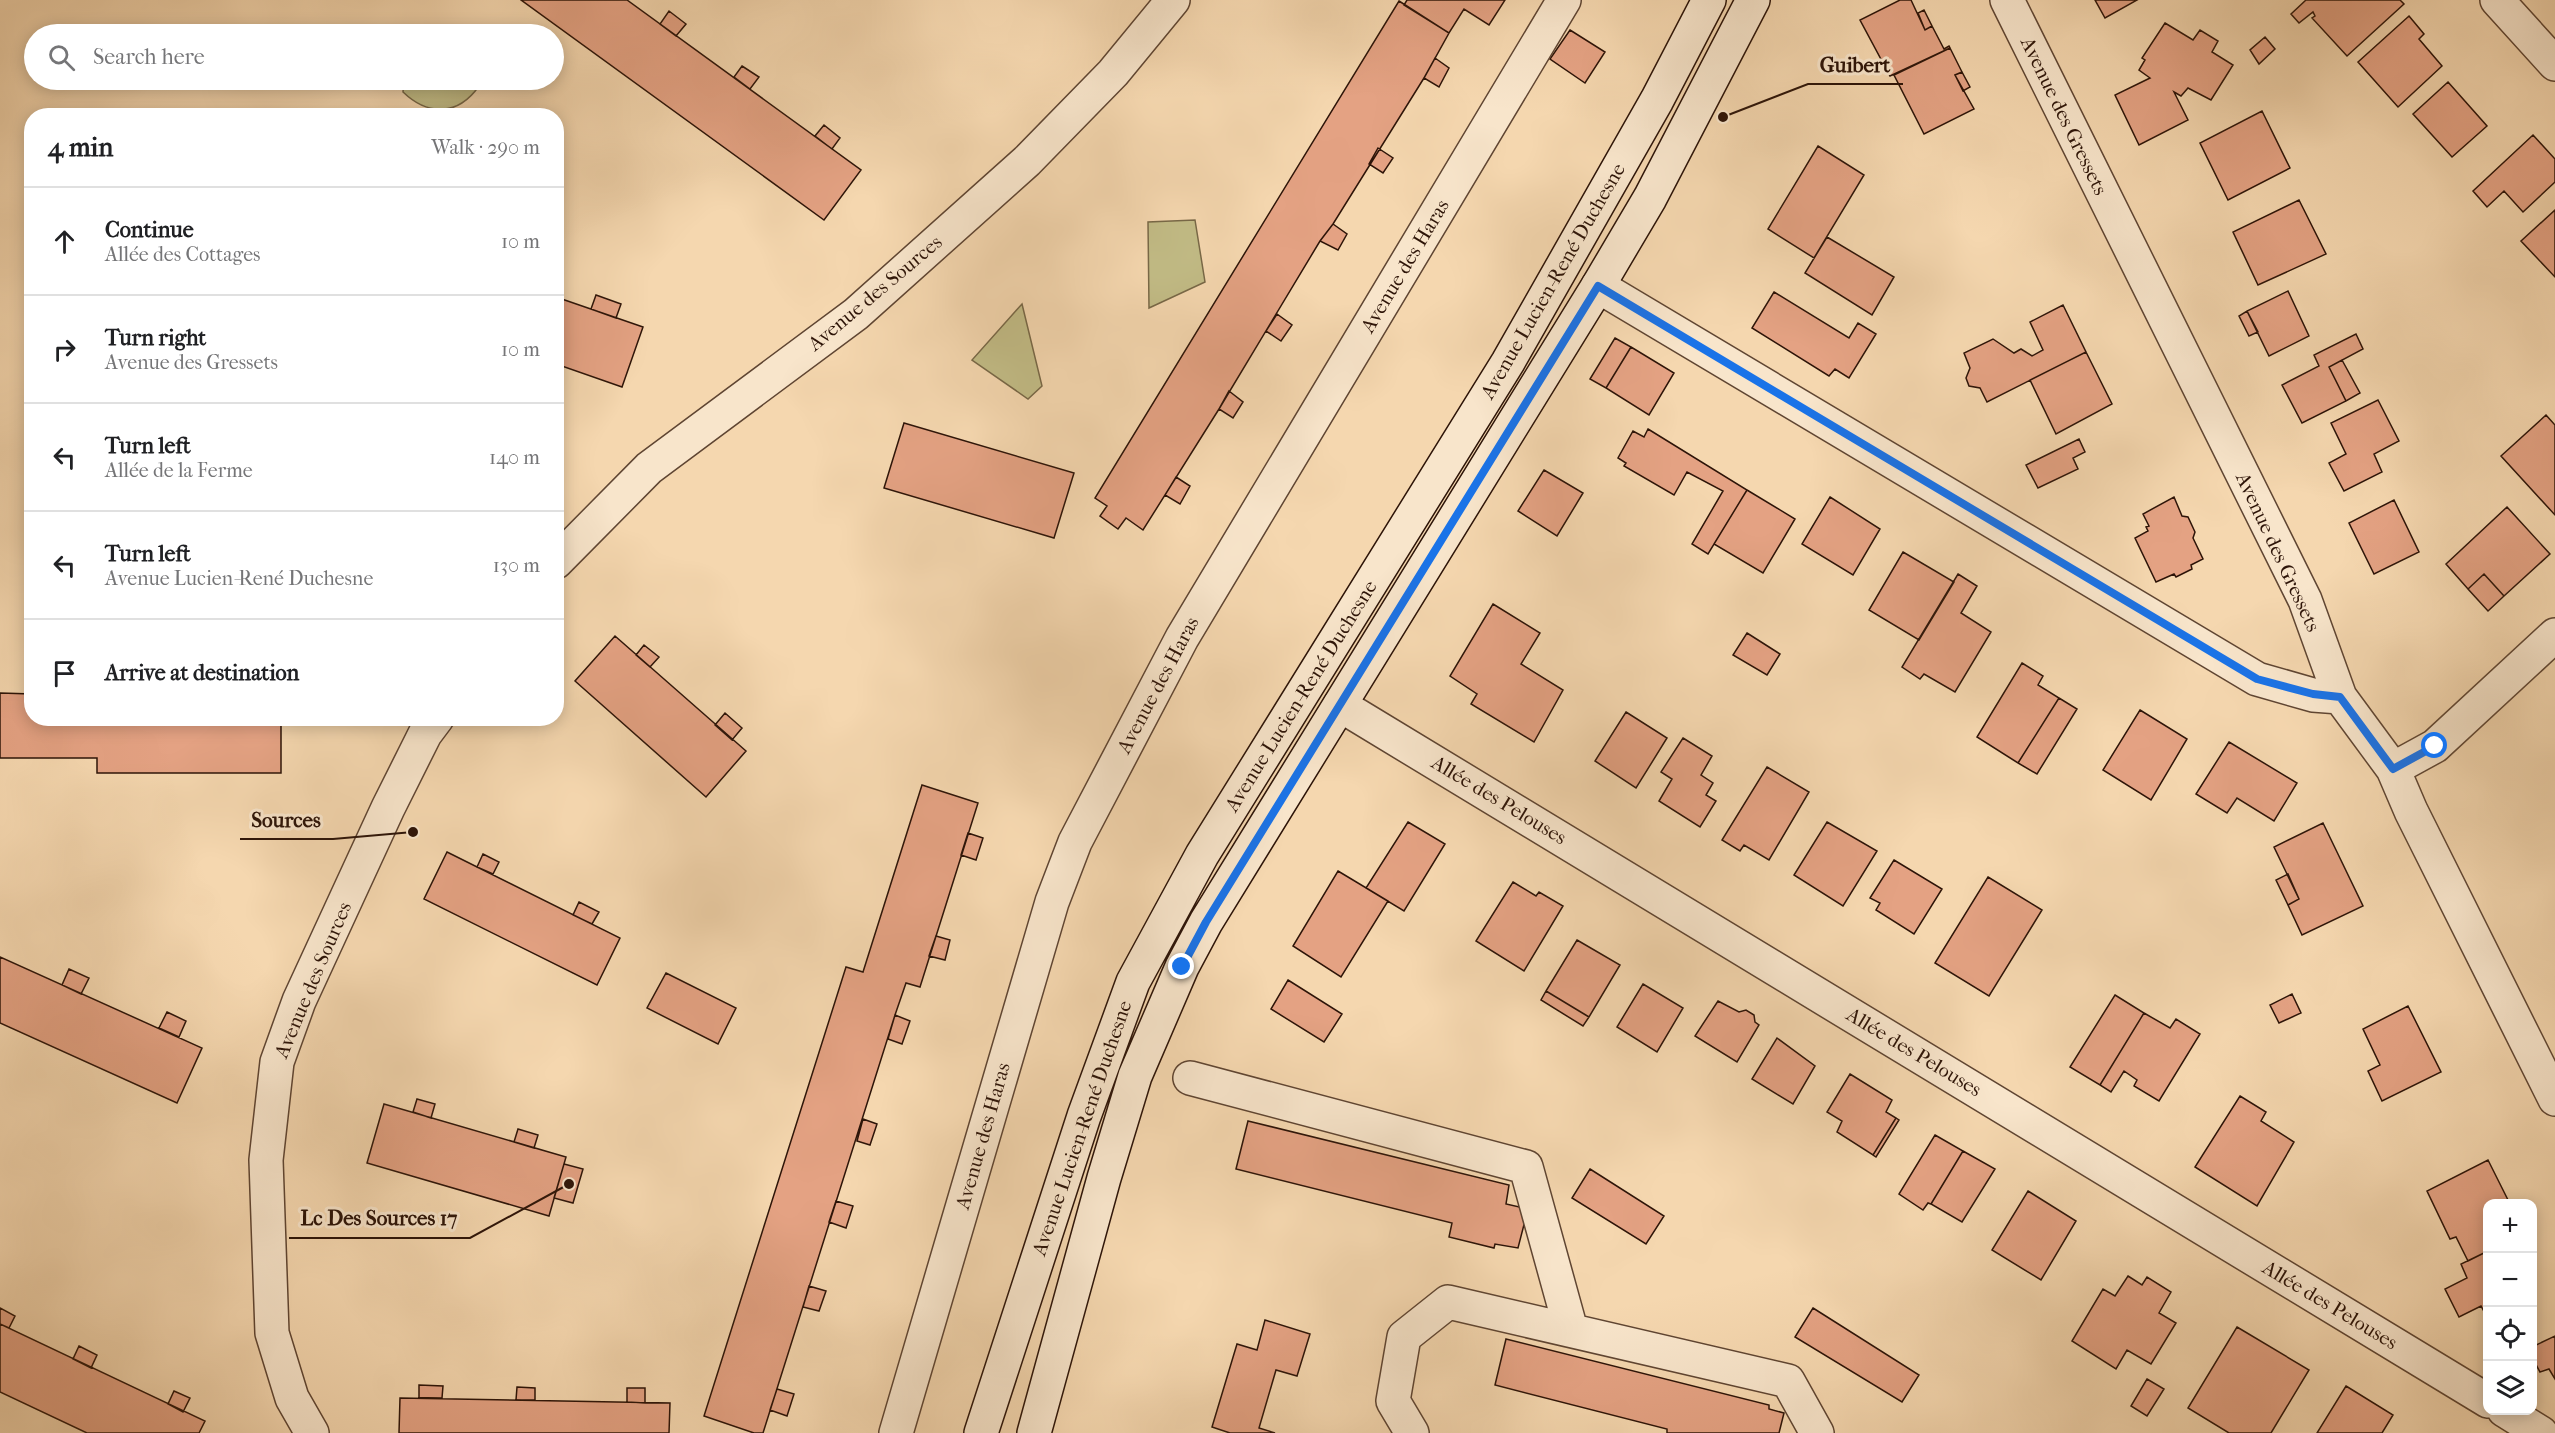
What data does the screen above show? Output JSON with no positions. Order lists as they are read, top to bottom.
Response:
{
  "streets": {
    "street": [
      "Avenue des Gressets",
      "Avenue des Haras",
      "Avenue Lucien-René Duchesne",
      "Avenue des Sources",
      "Allée des Pelouses"
    ]
  },
  "crossings": [
    ["Avenue Lucien-René Duchesne", "Allée des Pelouses"]
  ],
  "places": ["Guibert", "Sources", "Lc Des Sources 17"],
  "page": {
    "search": "Search here",
    "heading": ["4 min", "Walk · 290 m"],
    "list": [
      ["Continue", "Allée des Cottages", "10 m"],
      ["Turn right", "Avenue des Gressets", "10 m"],
      ["Turn left", "Allée de la Ferme", "140 m"],
      ["Turn left", "Avenue Lucien-René Duchesne", "130 m"],
      "Arrive at destination"
    ],
    "map_buttons": ["+", "−"]
  }
}
